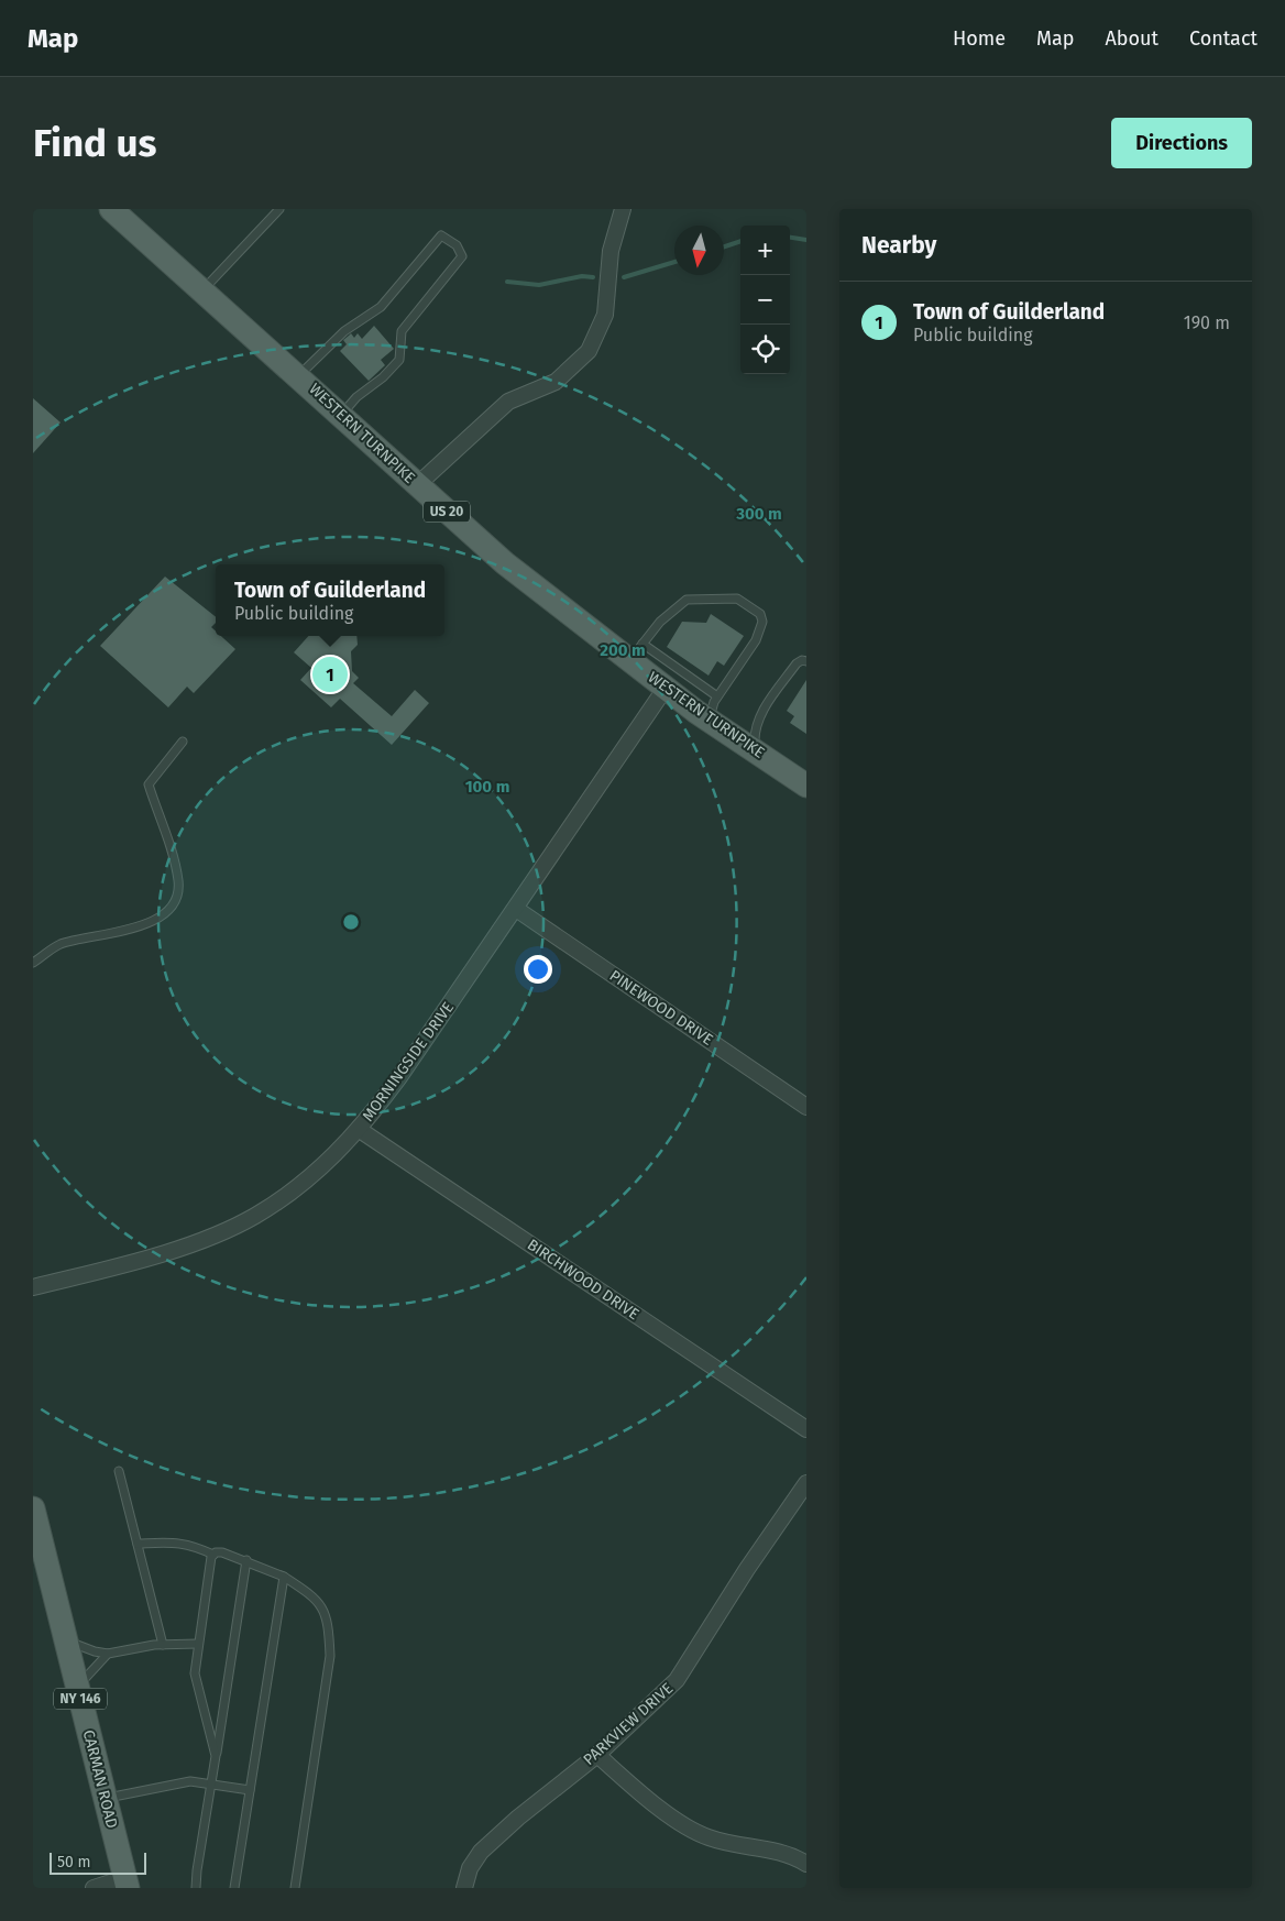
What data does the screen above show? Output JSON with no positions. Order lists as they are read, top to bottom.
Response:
{
  "streets": {
    "main road": [
      "WESTERN TURNPIKE",
      "US 20",
      "NY 146",
      "CARMAN ROAD"
    ],
    "street": [
      "PINEWOOD DRIVE",
      "MORNINGSIDE DRIVE",
      "BIRCHWOOD DRIVE",
      "PARKVIEW DRIVE"
    ]
  },
  "crossings": [
    ["WESTERN TURNPIKE", "MORNINGSIDE DRIVE"],
    ["PINEWOOD DRIVE", "MORNINGSIDE DRIVE"],
    ["MORNINGSIDE DRIVE", "BIRCHWOOD DRIVE"]
  ],
  "scale_bar": "50 m",
  "north": "bottom",
  "page": {
    "header": "Map",
    "nav": [
      "Home",
      "Map",
      "About",
      "Contact"
    ],
    "buttons": "Directions",
    "title": "Find us",
    "heading": "Nearby",
    "map_buttons": ["+", "−"],
    "list": [
      {
        "mark": "1",
        "name": "Town of Guilderland",
        "note": "Public building",
        "value": "190 m"
      }
    ],
    "popup": ["Town of Guilderland", "Public building"],
    "pins": "1",
    "scale": "50 m"
  },
  "rings": ["300 m", "200 m", "100 m"]
}
